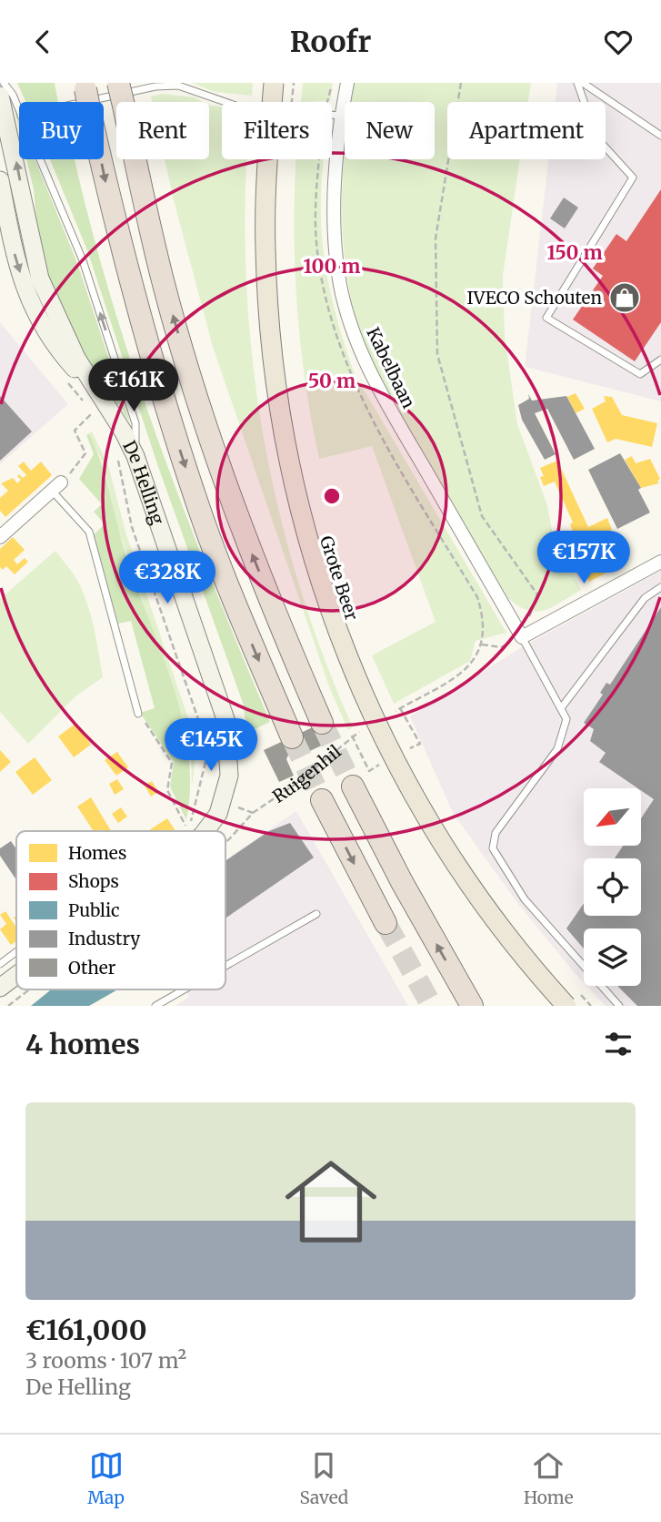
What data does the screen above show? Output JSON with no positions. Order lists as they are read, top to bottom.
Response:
{
  "streets": {
    "main road": ["Grote Beer"],
    "street": ["Kabelbaan", "De Helling"],
    "path": ["Ruigenhil"]
  },
  "places": {
    "shop": ["IVECO Schouten"]
  },
  "legend": [
    "Homes",
    "Shops",
    "Public",
    "Industry",
    "Other"
  ],
  "north": "bottom left",
  "page": {
    "header": "Roofr",
    "chip": [
      "Buy",
      "Rent",
      "Filters",
      "New",
      "Apartment"
    ],
    "price": [
      "€161K",
      "€157K",
      "€328K",
      "€145K"
    ],
    "heading": "4 homes",
    "list": [
      {
        "name": "€161,000",
        "note": "3 rooms · 107 m² · De Helling"
      }
    ],
    "tabs": ["Map", "Saved", "Home"]
  },
  "rings": ["150 m", "100 m", "50 m"]
}
